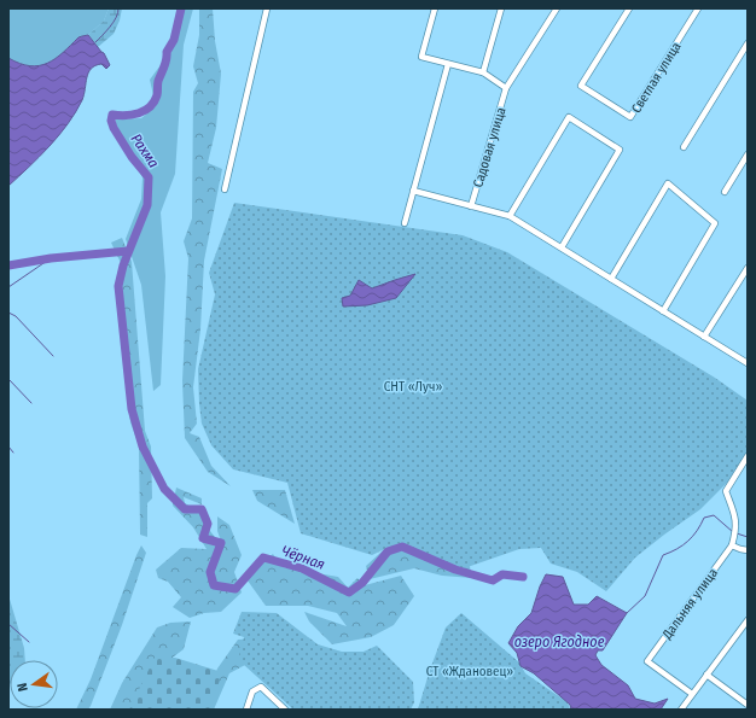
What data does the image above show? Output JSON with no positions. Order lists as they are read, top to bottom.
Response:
{
  "streets": {
    "street": ["Светлая улица", "Садовая улица", "Дальняя улица"]
  },
  "water": ["Рахма", "Чёрная", "озеро Ягодное"],
  "parks": ["СНТ «Луч»", "СТ «Ждановец»"],
  "north": "left"
}
